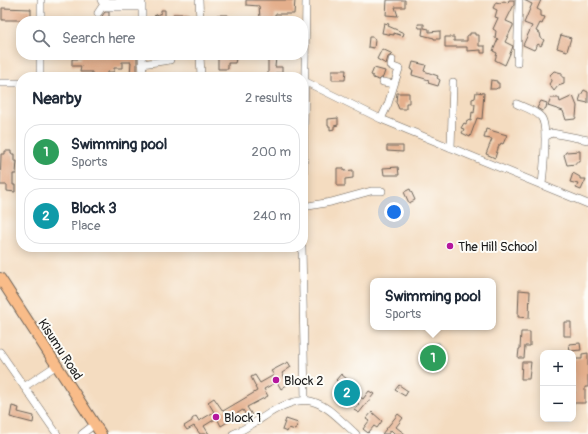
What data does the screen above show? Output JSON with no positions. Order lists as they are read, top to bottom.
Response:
{
  "streets": {
    "highway": ["Kisumu Road"]
  },
  "places": ["The Hill School", "Block 2", "Block 1"],
  "page": {
    "search": "Search here",
    "heading": ["Nearby", "2 results"],
    "list": [
      {
        "mark": "1",
        "name": "Swimming pool",
        "note": "Sports",
        "value": "200 m"
      },
      {
        "mark": "2",
        "name": "Block 3",
        "note": "Place",
        "value": "240 m"
      }
    ],
    "popup": ["Swimming pool", "Sports"],
    "pins": ["1", "2"],
    "map_buttons": ["+", "−"]
  }
}
